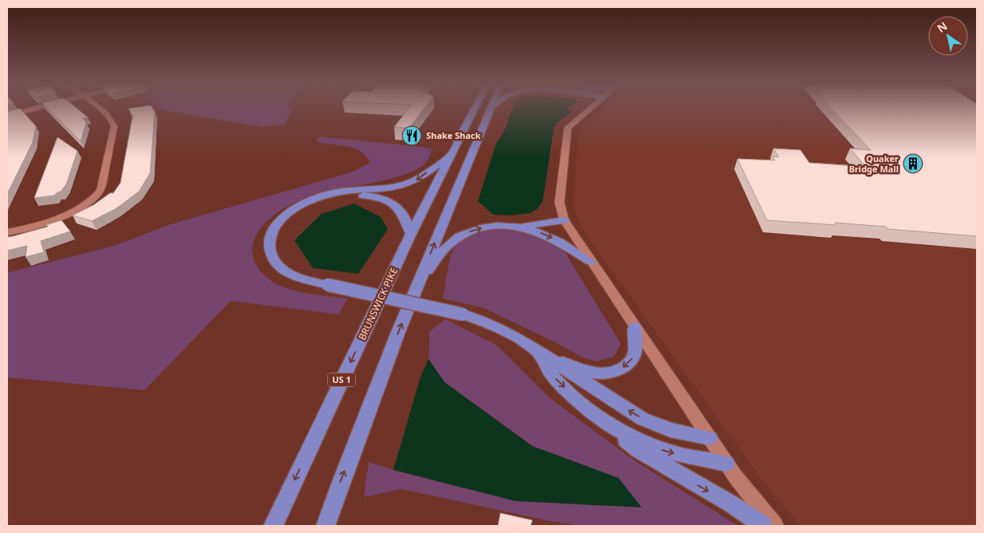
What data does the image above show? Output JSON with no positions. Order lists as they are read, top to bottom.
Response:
{
  "streets": {
    "highway": ["BRUNSWICK PIKE", "US 1"]
  },
  "places": {
    "restaurant": ["Shake Shack"],
    "building": ["Quaker Bridge Mall"]
  },
  "north": "top left"
}
